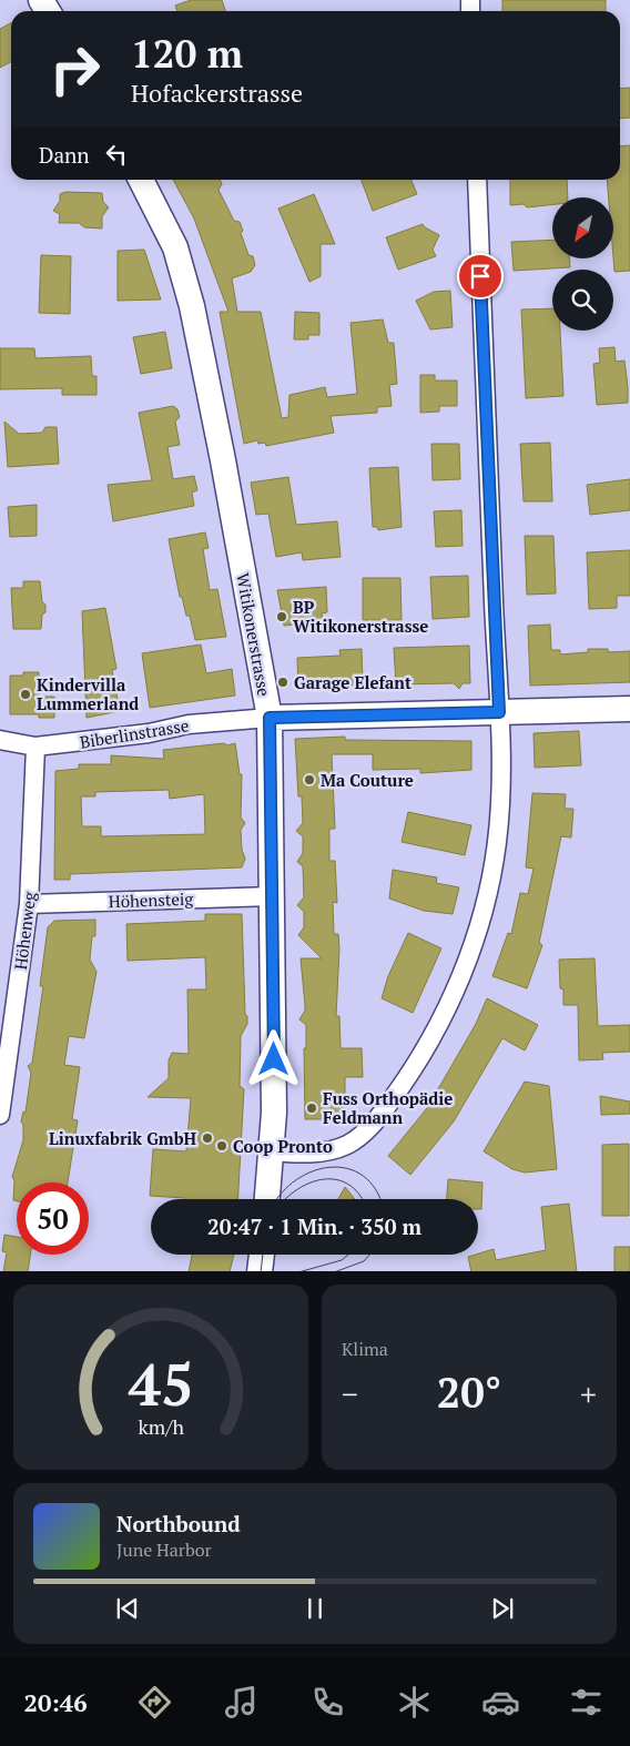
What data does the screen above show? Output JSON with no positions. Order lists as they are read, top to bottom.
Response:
{
  "streets": {
    "main road": ["Witikonerstrasse"],
    "street": ["Biberlinstrasse", "Höhensteig", "Höhenweg"]
  },
  "crossings": [
    ["Witikonerstrasse", "Biberlinstrasse"],
    ["Witikonerstrasse", "Höhensteig"],
    ["Biberlinstrasse", "Höhenweg"],
    ["Höhensteig", "Höhenweg"]
  ],
  "places": [
    "BP Witikonerstrasse",
    "Garage Elefant",
    "Kindervilla Lummerland",
    "Ma Couture",
    "Fuss Orthopädie Feldmann",
    "Linuxfabrik GmbH",
    "Coop Pronto"
  ],
  "north": "bottom left",
  "page": {
    "turn": ["120 m", "Hofackerstrasse"],
    "then": "Dann",
    "limit": "50",
    "trip": "20:47 · 1 Min. · 350 m",
    "tile": "Klima",
    "heat": ["−", "20°", "+"],
    "song": ["Northbound", "June Harbor"],
    "tabs": "20:46",
    "gauge": ["45", "km/h"]
  }
}
